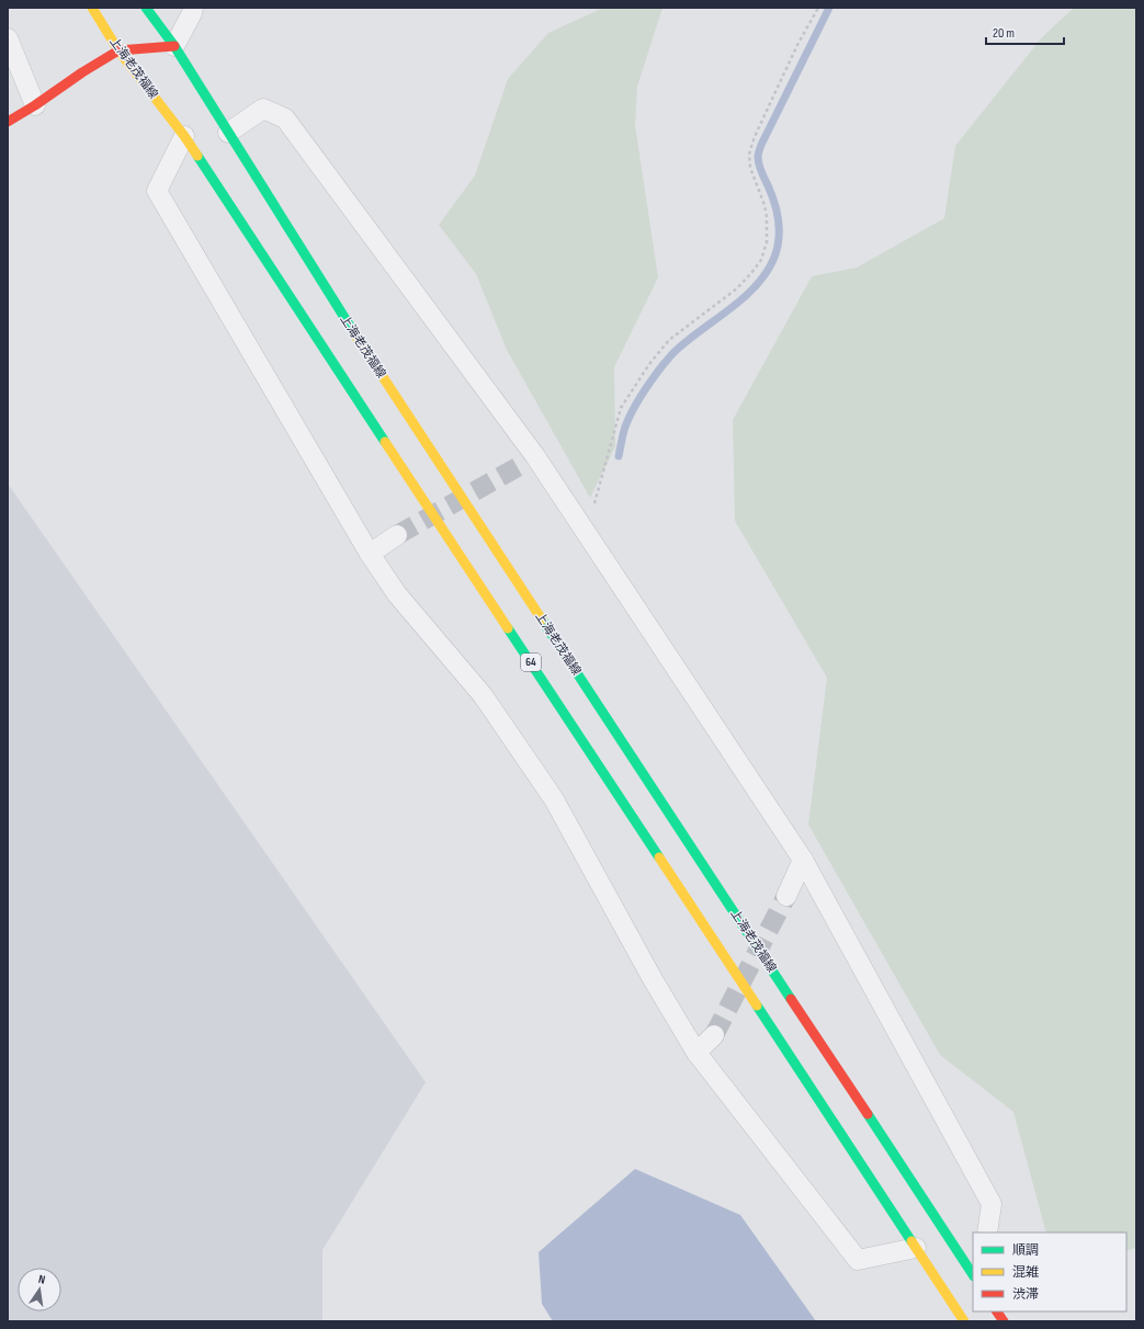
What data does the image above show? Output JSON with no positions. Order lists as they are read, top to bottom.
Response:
{
  "streets": {
    "main road": ["上海老茂福線", "64"]
  },
  "legend": ["順調", "混雑", "渋滞"],
  "scale_bar": "20 m",
  "north": "top"
}
